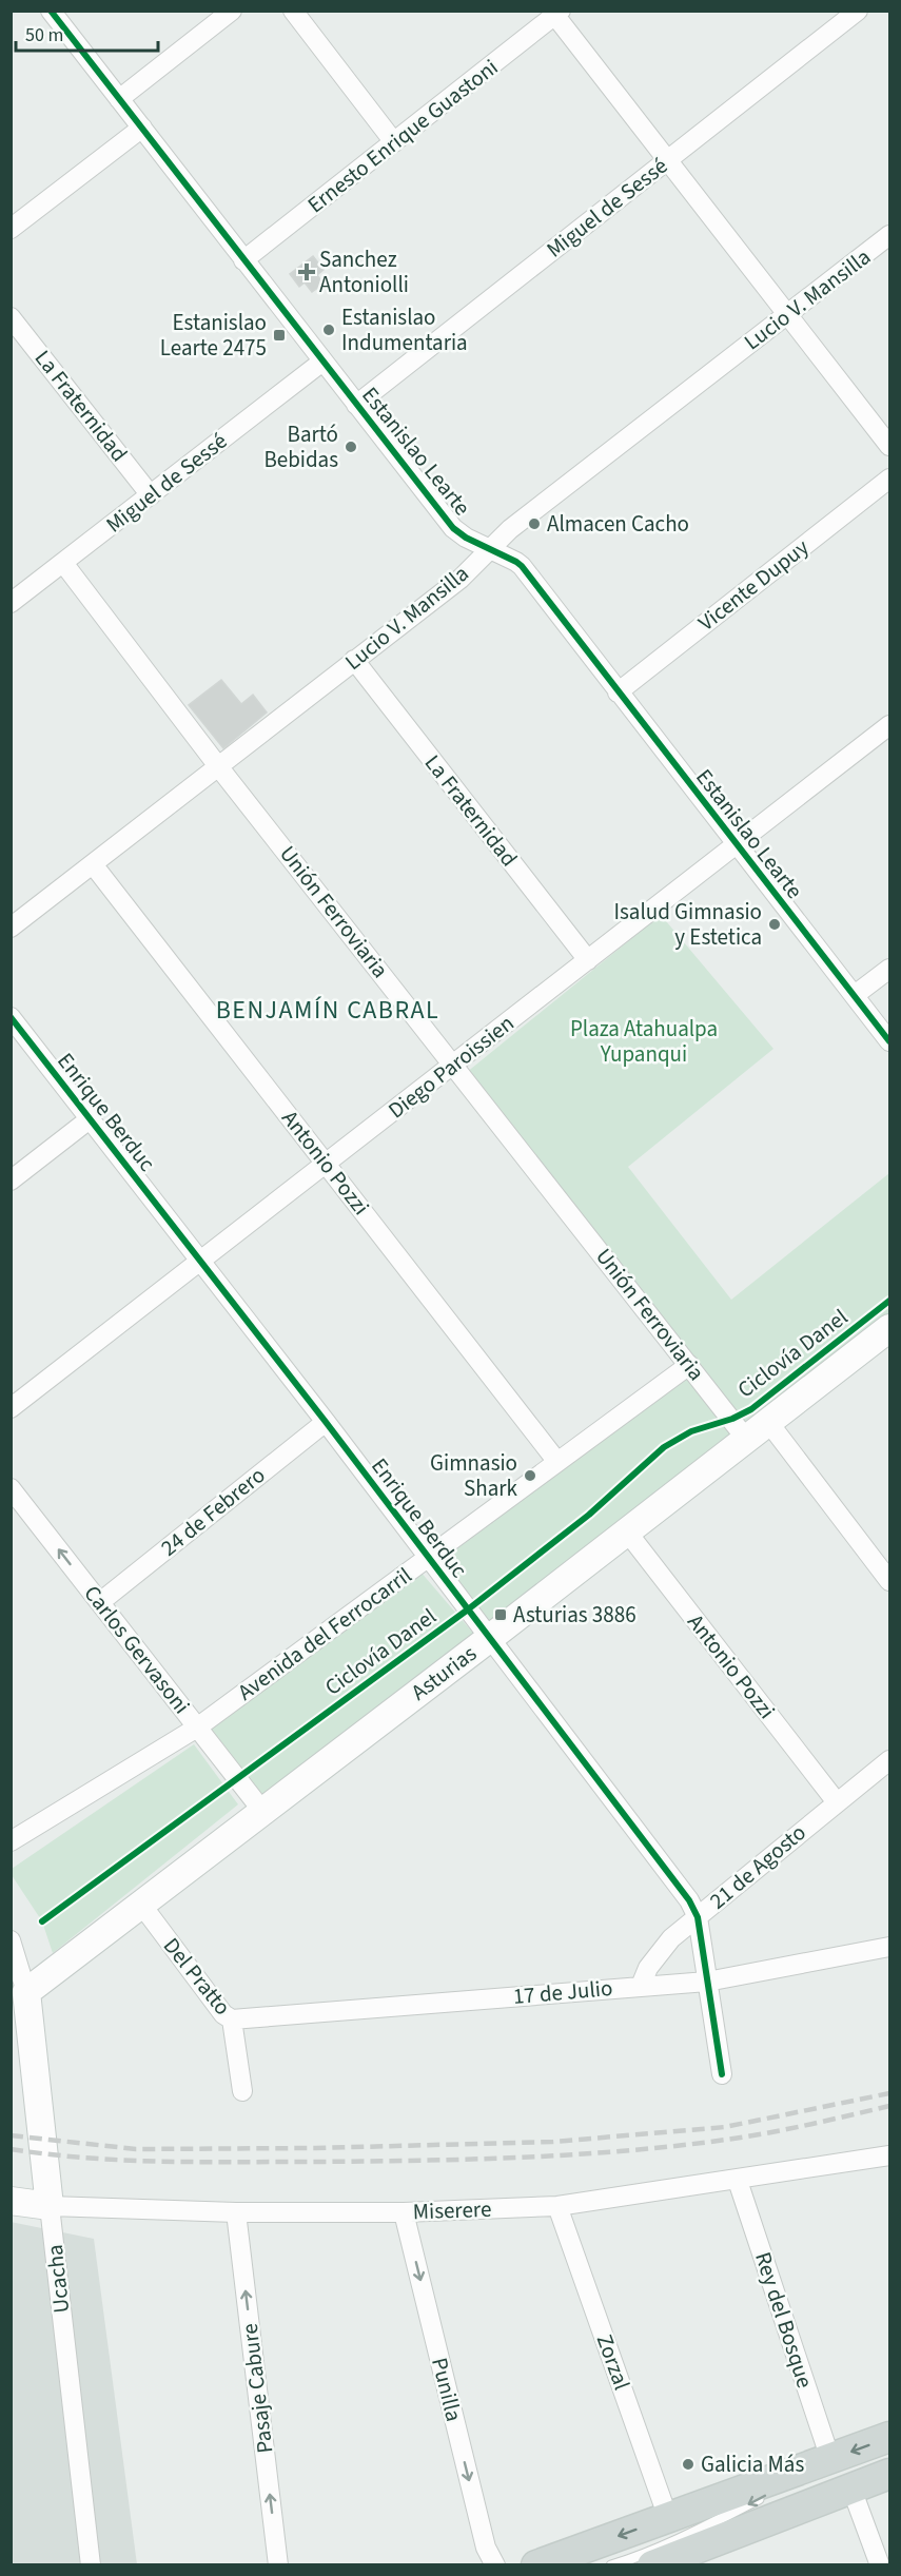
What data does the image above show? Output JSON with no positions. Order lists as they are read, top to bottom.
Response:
{
  "streets": {
    "street": [
      "Ernesto Enrique Guastoni",
      "Miguel de Sessé",
      "Lucio V. Mansilla",
      "La Fraternidad",
      "Estanislao Learte",
      "Vicente Dupuy",
      "Unión Ferroviaria",
      "Diego Paroissien",
      "Enrique Berduc",
      "Antonio Pozzi",
      "24 de Febrero",
      "Avenida del Ferrocarril",
      "Carlos Gervasoni",
      "Asturias",
      "21 de Agosto",
      "Del Pratto",
      "17 de Julio",
      "Miserere",
      "Ucacha",
      "Rey del Bosque",
      "Zorzal",
      "Pasaje Cabure",
      "Punilla"
    ],
    "cycle path": ["Ciclovía Danel"]
  },
  "crossings": [
    ["Ernesto Enrique Guastoni", "Estanislao Learte"],
    ["Miguel de Sessé", "La Fraternidad"],
    ["Miguel de Sessé", "Estanislao Learte"],
    ["Miguel de Sessé", "Unión Ferroviaria"],
    ["Lucio V. Mansilla", "La Fraternidad"],
    ["Lucio V. Mansilla", "Estanislao Learte"],
    ["Lucio V. Mansilla", "Unión Ferroviaria"],
    ["Lucio V. Mansilla", "Antonio Pozzi"],
    ["La Fraternidad", "Diego Paroissien"],
    ["Estanislao Learte", "Vicente Dupuy"],
    ["Estanislao Learte", "Diego Paroissien"],
    ["Unión Ferroviaria", "Diego Paroissien"],
    ["Unión Ferroviaria", "Avenida del Ferrocarril"],
    ["Unión Ferroviaria", "Asturias"],
    ["Diego Paroissien", "Enrique Berduc"],
    ["Diego Paroissien", "Antonio Pozzi"],
    ["Enrique Berduc", "24 de Febrero"],
    ["Enrique Berduc", "Avenida del Ferrocarril"],
    ["Enrique Berduc", "Asturias"],
    ["Enrique Berduc", "21 de Agosto"],
    ["Enrique Berduc", "17 de Julio"],
    ["Antonio Pozzi", "Avenida del Ferrocarril"],
    ["Antonio Pozzi", "Asturias"],
    ["Antonio Pozzi", "21 de Agosto"],
    ["24 de Febrero", "Carlos Gervasoni"],
    ["Avenida del Ferrocarril", "Carlos Gervasoni"],
    ["Carlos Gervasoni", "Asturias"],
    ["Asturias", "Del Pratto"],
    ["Asturias", "Ucacha"],
    ["21 de Agosto", "17 de Julio"],
    ["Del Pratto", "17 de Julio"],
    ["Miserere", "Ucacha"],
    ["Miserere", "Rey del Bosque"],
    ["Miserere", "Zorzal"],
    ["Miserere", "Pasaje Cabure"],
    ["Miserere", "Punilla"]
  ],
  "one_way": ["Carlos Gervasoni", "Pasaje Cabure", "Punilla"],
  "districts": ["BENJAMÍN CABRAL"],
  "parks": ["Plaza Atahualpa Yupanqui"],
  "places": {
    "health": ["Sanchez Antoniolli"],
    "other": [
      "Estanislao Indumentaria",
      "Bartó Bebidas",
      "Almacen Cacho",
      "Isalud Gimnasio y Estetica",
      "Gimnasio Shark",
      "Galicia Más"
    ],
    "transit": ["Estanislao Learte 2475", "Asturias 3886"]
  },
  "scale_bar": "50 m"
}
